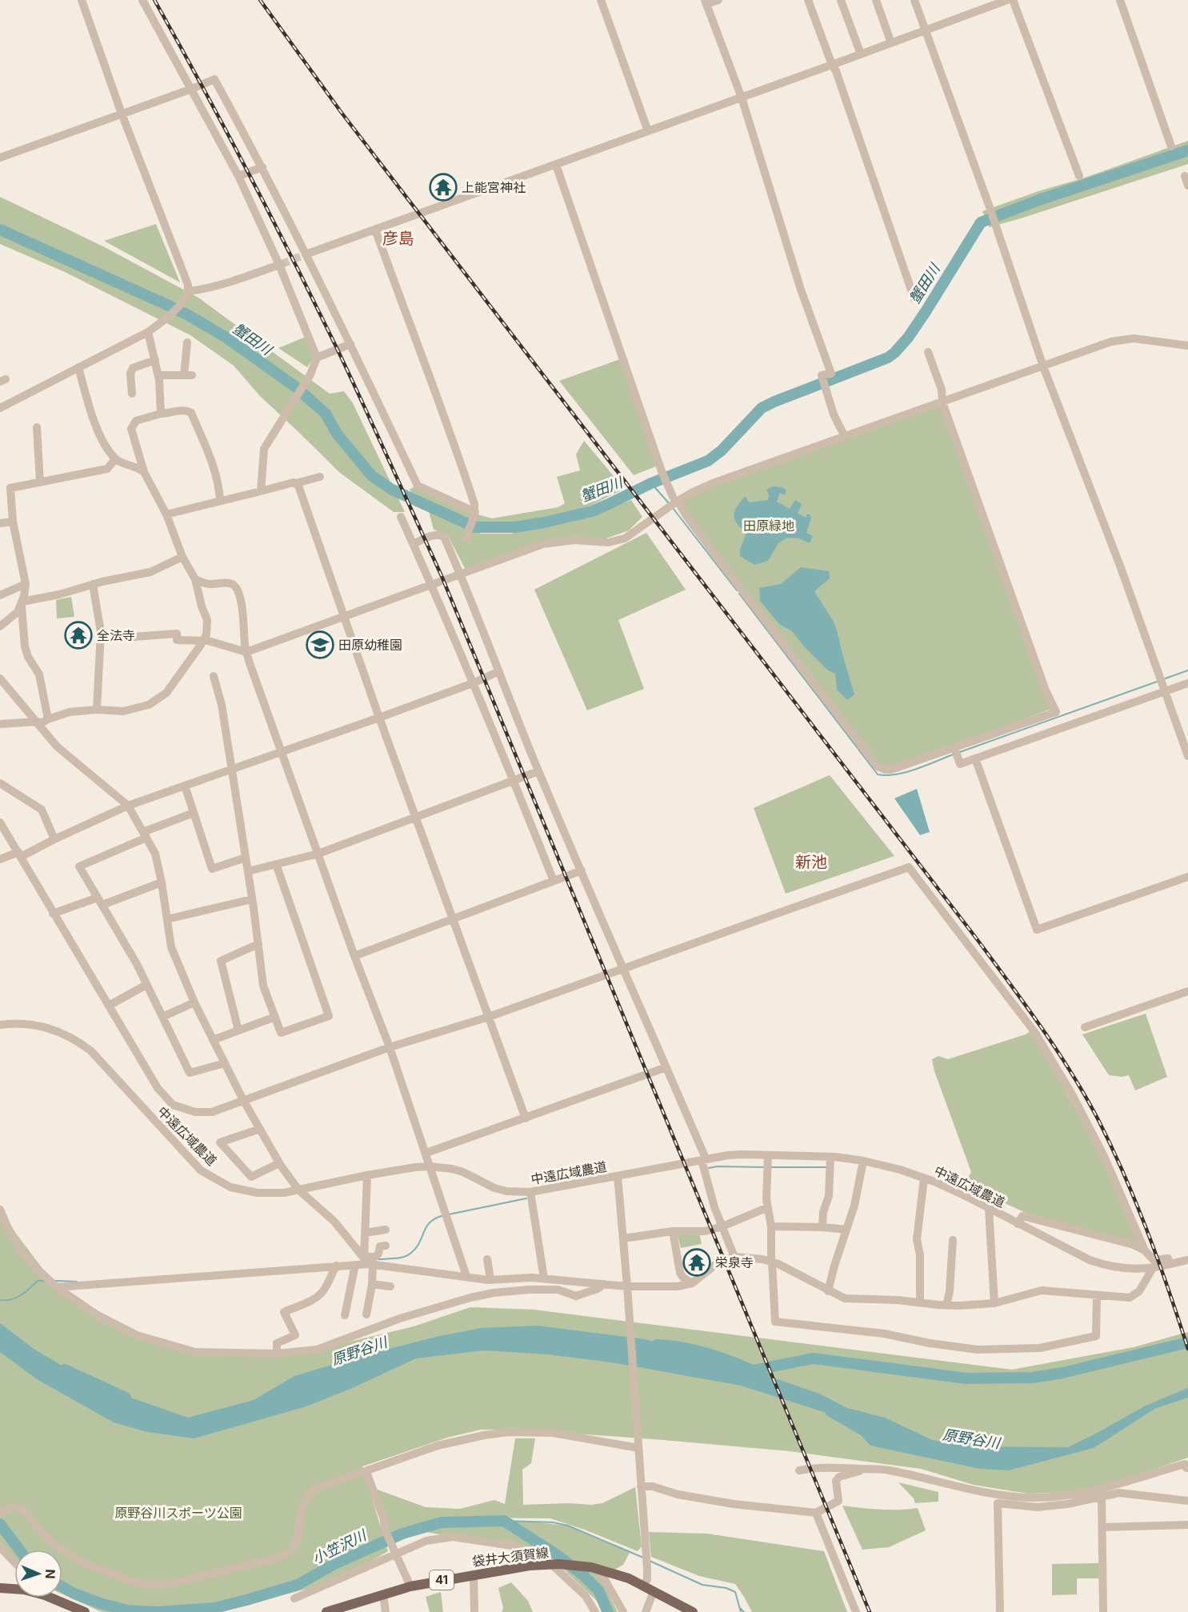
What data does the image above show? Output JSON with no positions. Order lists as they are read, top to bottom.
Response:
{
  "streets": {
    "main road": ["袋井大須賀線", "41"],
    "street": ["中遠広域農道"]
  },
  "districts": ["彦島", "新池"],
  "water": ["蟹田川", "原野谷川", "小笠沢川"],
  "parks": ["田原緑地", "原野谷川スポーツ公園"],
  "places": {
    "temple": ["上能宮神社", "全法寺", "栄泉寺"],
    "school or university": ["田原幼稚園"]
  },
  "north": "right"
}
